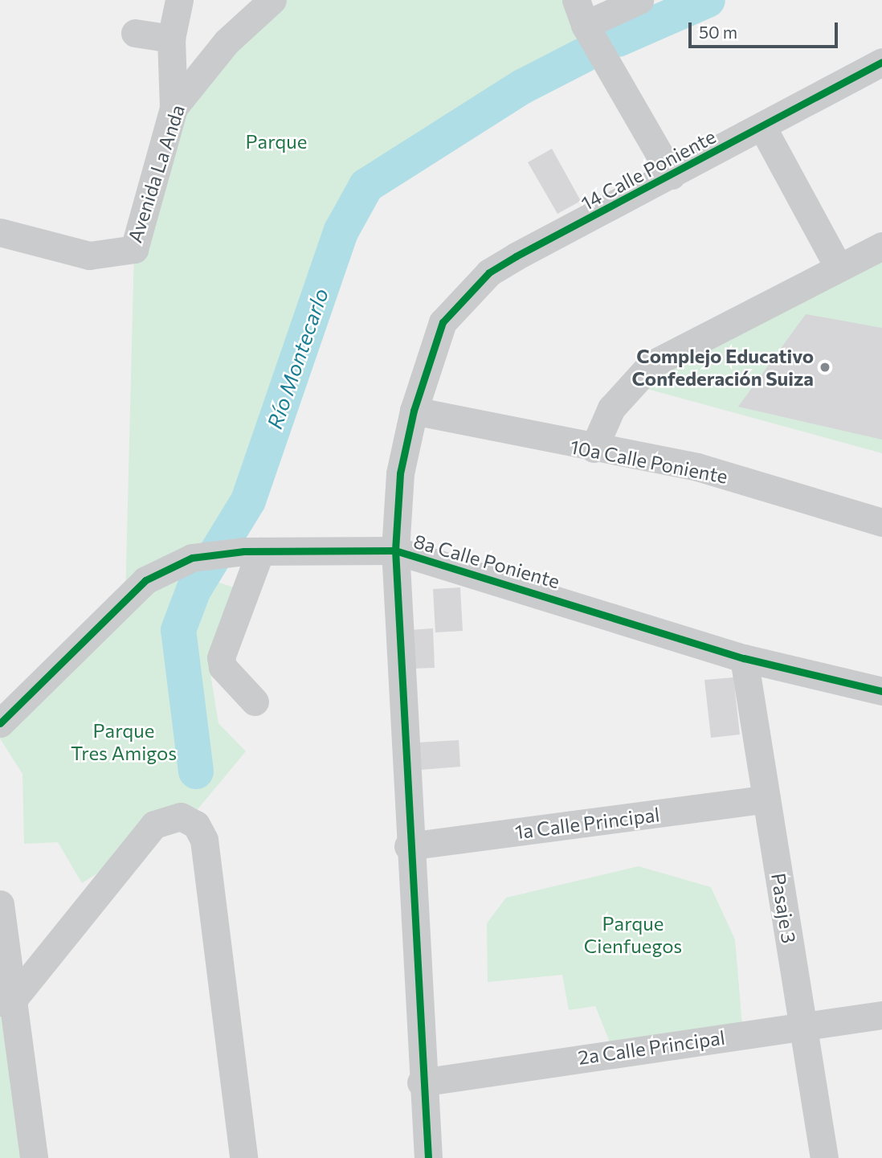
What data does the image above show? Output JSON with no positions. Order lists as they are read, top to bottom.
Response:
{
  "streets": {
    "street": [
      "14 Calle Poniente",
      "Avenida La Anda",
      "10a Calle Poniente",
      "8a Calle Poniente",
      "1a Calle Principal",
      "Pasaje 3",
      "2a Calle Principal"
    ]
  },
  "crossings": [
    ["14 Calle Poniente", "10a Calle Poniente"],
    ["8a Calle Poniente", "Pasaje 3"],
    ["1a Calle Principal", "Pasaje 3"],
    ["Pasaje 3", "2a Calle Principal"]
  ],
  "water": ["Río Montecarlo"],
  "parks": ["Parque", "Parque Tres Amigos", "Parque Cienfuegos"],
  "places": ["Complejo Educativo Confederación Suiza"],
  "scale_bar": "50 m"
}
